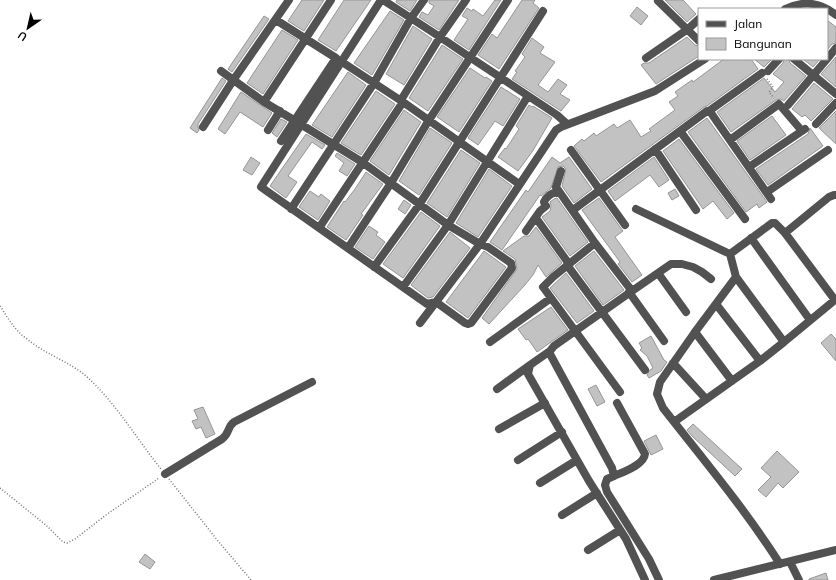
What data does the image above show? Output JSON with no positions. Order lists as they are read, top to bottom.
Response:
{
  "legend": ["Jalan", "Bangunan"],
  "north": "bottom left"
}
